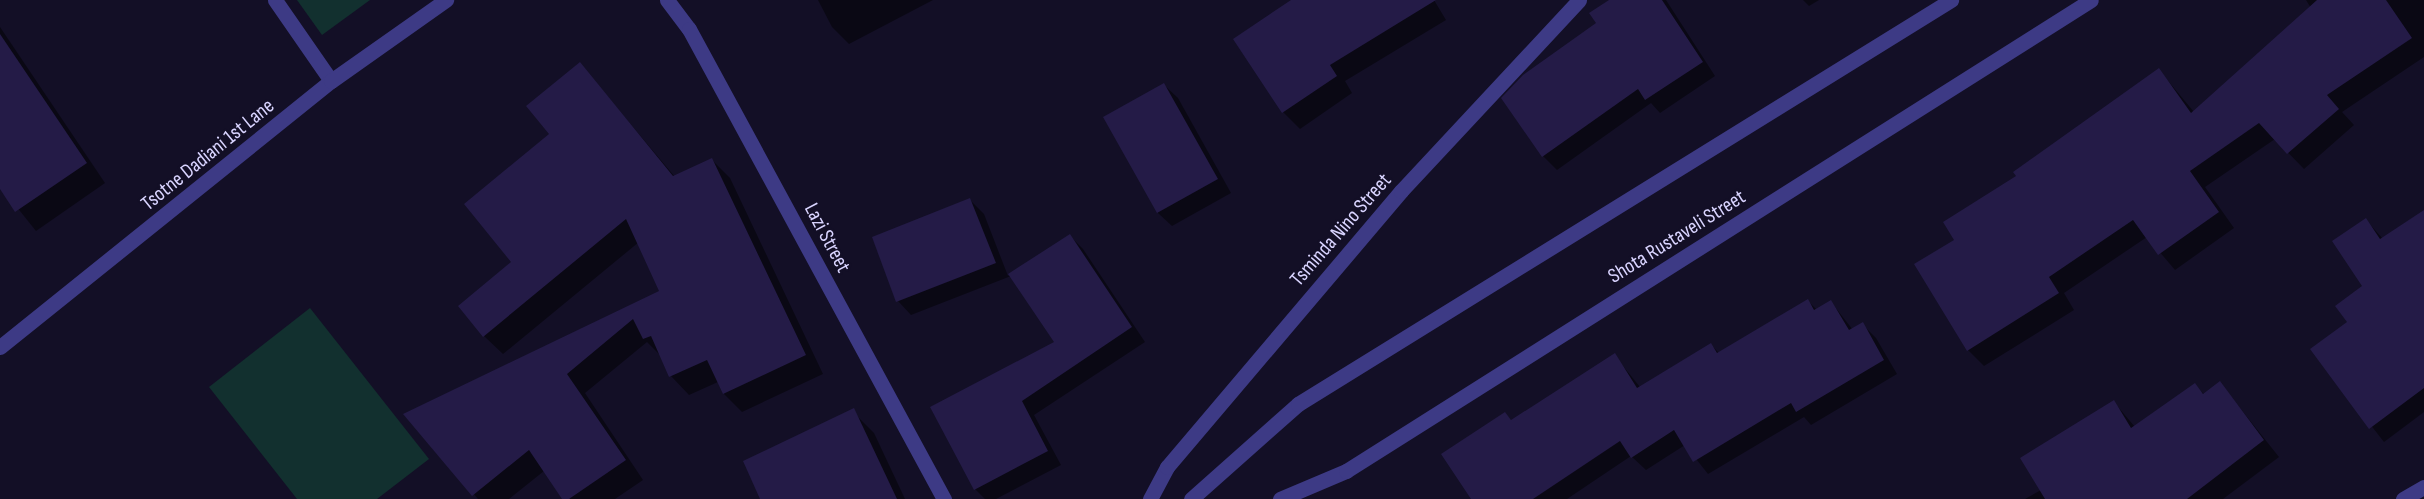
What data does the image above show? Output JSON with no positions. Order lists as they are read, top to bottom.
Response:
{
  "streets": {
    "street": [
      "Tsotne Dadiani 1st Lane",
      "Tsminda Nino Street",
      "Shota Rustaveli Street",
      "Lazi Street"
    ]
  }
}
